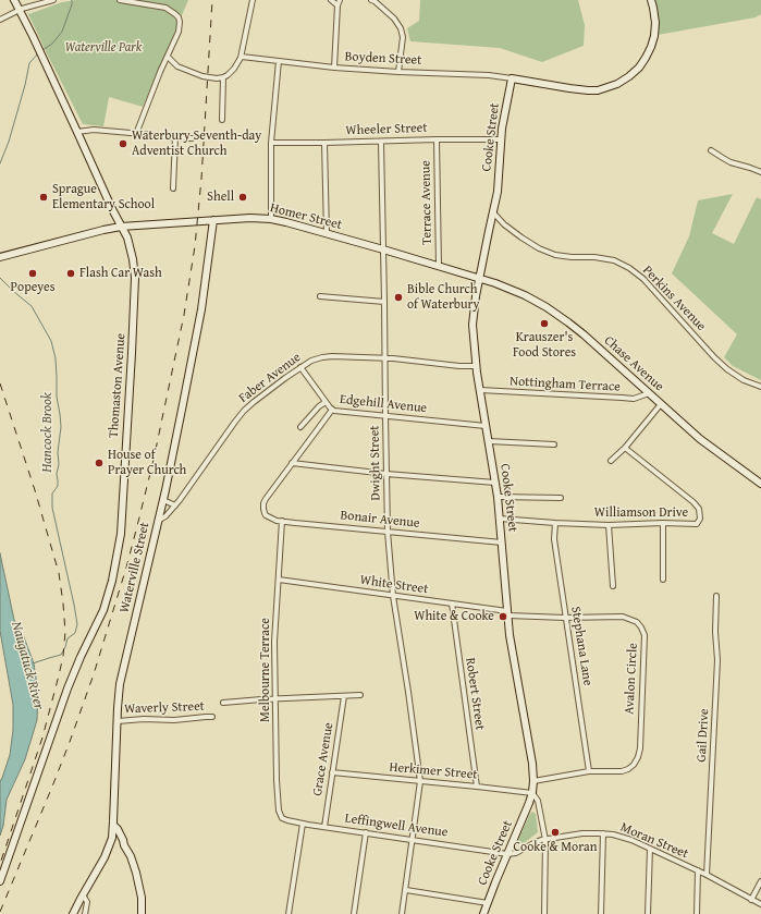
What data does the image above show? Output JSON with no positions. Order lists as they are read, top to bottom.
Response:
{
  "streets": {
    "main road": [
      "Boyden Street",
      "Cooke Street",
      "Homer Street",
      "Chase Avenue",
      "Thomaston Avenue",
      "Waterville Street"
    ],
    "street": [
      "Wheeler Street",
      "Terrace Avenue",
      "Perkins Avenue",
      "Faber Avenue",
      "Nottingham Terrace",
      "Edgehill Avenue",
      "Dwight Street",
      "Williamson Drive",
      "Bonair Avenue",
      "White Street",
      "Stephana Lane",
      "Melbourne Terrace",
      "Avalon Circle",
      "Robert Street",
      "Waverly Street",
      "Gail Drive",
      "Grace Avenue",
      "Herkimer Street",
      "Leffingwell Avenue",
      "Moran Street"
    ]
  },
  "crossings": [
    ["Boyden Street", "Cooke Street"],
    ["Wheeler Street", "Cooke Street"],
    ["Wheeler Street", "Terrace Avenue"],
    ["Wheeler Street", "Dwight Street"],
    ["Cooke Street", "Homer Street"],
    ["Cooke Street", "Perkins Avenue"],
    ["Cooke Street", "Chase Avenue"],
    ["Cooke Street", "Faber Avenue"],
    ["Cooke Street", "Nottingham Terrace"],
    ["Cooke Street", "Edgehill Avenue"],
    ["Cooke Street", "Williamson Drive"],
    ["Cooke Street", "Bonair Avenue"],
    ["Cooke Street", "White Street"],
    ["Cooke Street", "Avalon Circle"],
    ["Cooke Street", "Herkimer Street"],
    ["Cooke Street", "Leffingwell Avenue"],
    ["Cooke Street", "Moran Street"],
    ["Terrace Avenue", "Homer Street"],
    ["Homer Street", "Chase Avenue"],
    ["Homer Street", "Thomaston Avenue"],
    ["Homer Street", "Dwight Street"],
    ["Homer Street", "Waterville Street"],
    ["Chase Avenue", "Nottingham Terrace"],
    ["Faber Avenue", "Edgehill Avenue"],
    ["Faber Avenue", "Dwight Street"],
    ["Faber Avenue", "Waterville Street"],
    ["Edgehill Avenue", "Dwight Street"],
    ["Dwight Street", "Bonair Avenue"],
    ["Dwight Street", "White Street"],
    ["Dwight Street", "Herkimer Street"],
    ["Dwight Street", "Leffingwell Avenue"],
    ["Williamson Drive", "Stephana Lane"],
    ["Bonair Avenue", "Melbourne Terrace"],
    ["Waterville Street", "Waverly Street"],
    ["White Street", "Melbourne Terrace"],
    ["White Street", "Avalon Circle"],
    ["White Street", "Robert Street"],
    ["Stephana Lane", "Avalon Circle"],
    ["Melbourne Terrace", "Waverly Street"],
    ["Melbourne Terrace", "Leffingwell Avenue"],
    ["Robert Street", "Herkimer Street"],
    ["Waverly Street", "Grace Avenue"],
    ["Gail Drive", "Moran Street"],
    ["Grace Avenue", "Herkimer Street"],
    ["Grace Avenue", "Leffingwell Avenue"],
    ["Leffingwell Avenue", "Moran Street"]
  ],
  "water": ["Hancock Brook", "Naugatuck River"],
  "parks": ["Waterville Park"],
  "places": [
    "Waterbury Seventh-day Adventist Church",
    "Sprague Elementary School",
    "Shell",
    "Popeyes",
    "Flash Car Wash",
    "Bible Church of Waterbury",
    "Krauszer's Food Stores",
    "House of Prayer Church",
    "White & Cooke",
    "Cooke & Moran"
  ]
}
